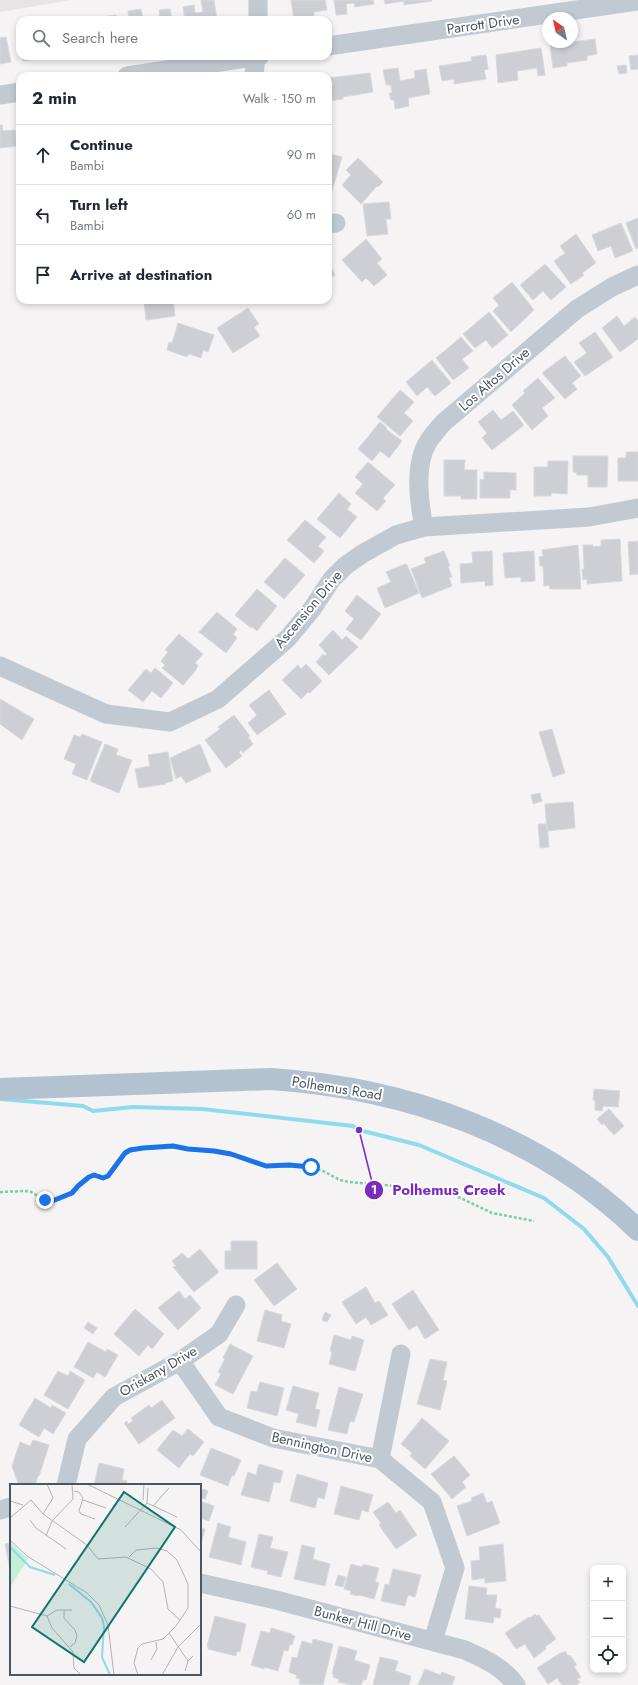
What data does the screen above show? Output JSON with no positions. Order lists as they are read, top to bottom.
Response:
{
  "streets": {
    "main road": ["Polhemus Road"],
    "street": [
      "Parrott Drive",
      "Los Altos Drive",
      "Ascension Drive",
      "Oriskany Drive",
      "Bennington Drive",
      "Bunker Hill Drive"
    ]
  },
  "crossings": [
    ["Los Altos Drive", "Ascension Drive"],
    ["Oriskany Drive", "Bennington Drive"],
    ["Bennington Drive", "Bunker Hill Drive"]
  ],
  "places": ["Polhemus Creek"],
  "north": "top left",
  "page": {
    "search": "Search here",
    "heading": ["2 min", "Walk · 150 m"],
    "list": [
      ["Continue", "Bambi", "90 m"],
      ["Turn left", "Bambi", "60 m"],
      "Arrive at destination"
    ],
    "map_buttons": ["+", "−"]
  }
}
